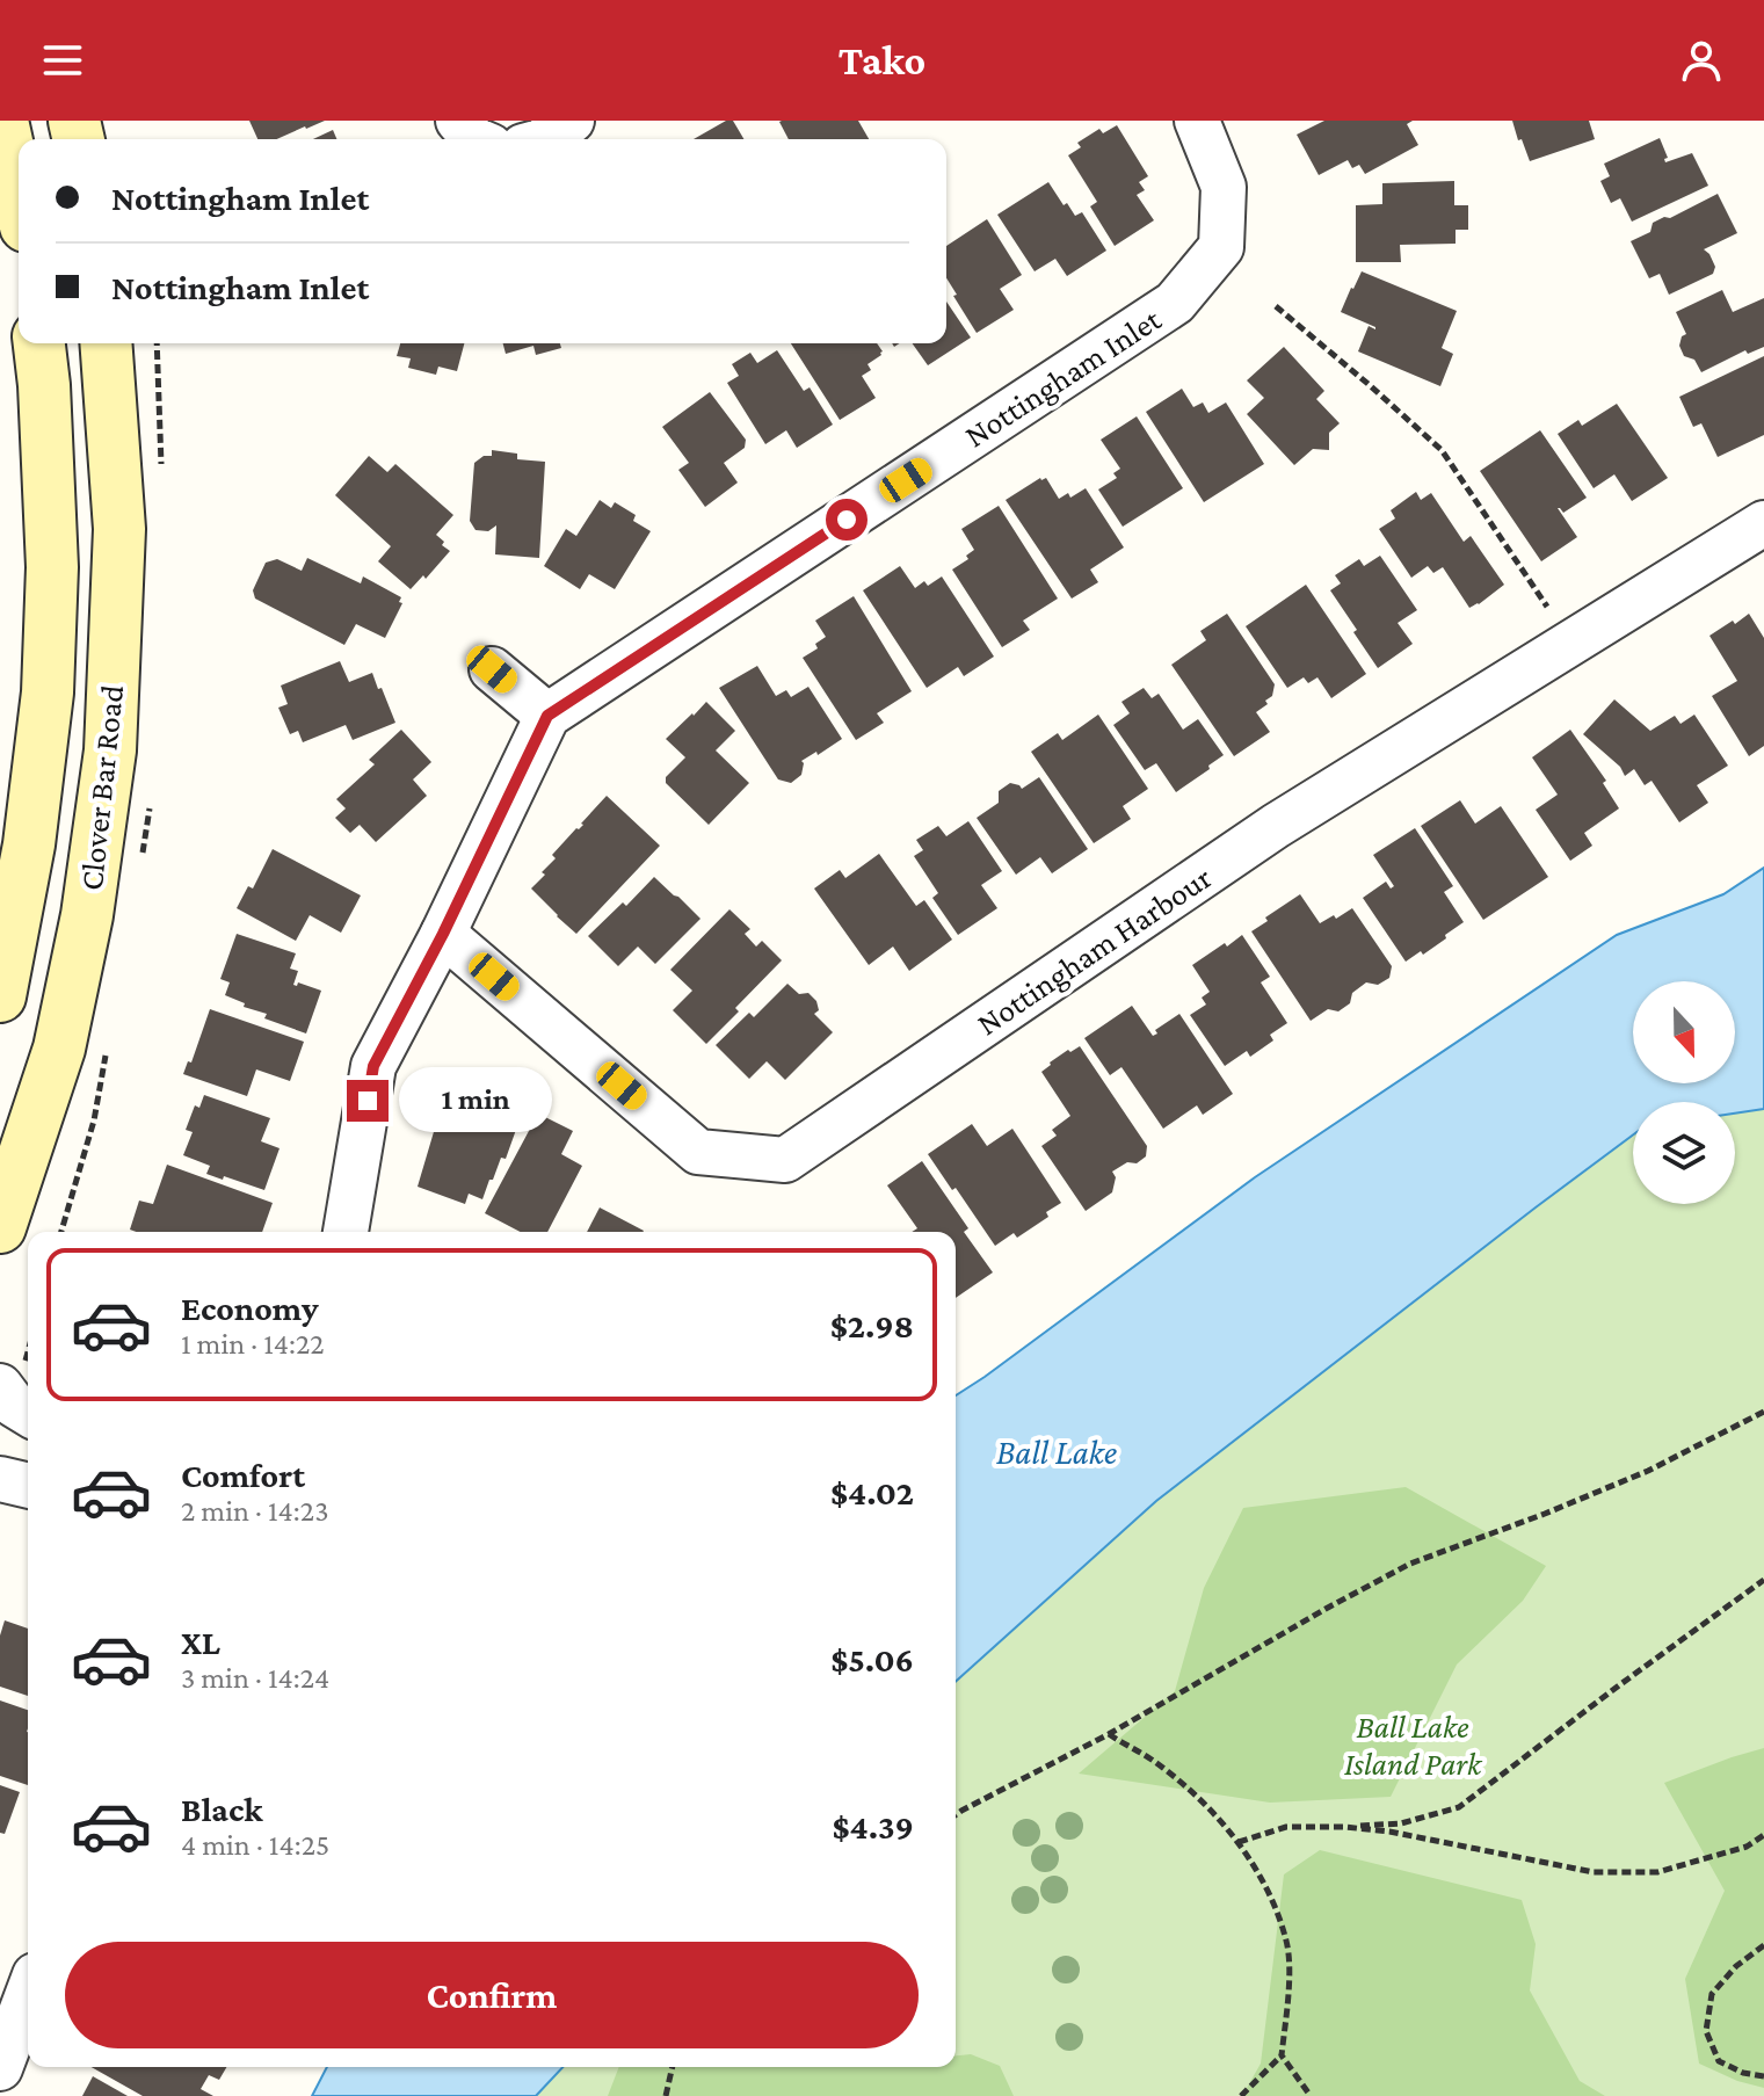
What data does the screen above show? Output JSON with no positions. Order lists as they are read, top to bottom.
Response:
{
  "streets": {
    "main road": ["Clover Bar Road"],
    "street": ["Nottingham Inlet", "Nottingham Harbour"]
  },
  "water": ["Ball Lake"],
  "parks": ["Ball Lake Island Park"],
  "north": "bottom",
  "page": {
    "header": "Tako",
    "banner": ["Nottingham Inlet", "Nottingham Inlet"],
    "bubble": "1 min",
    "list": [
      {
        "name": "Economy",
        "note": "1 min · 14:22",
        "value": "$2.98"
      },
      {
        "name": "Comfort",
        "note": "2 min · 14:23",
        "value": "$4.02"
      },
      {
        "name": "XL",
        "note": "3 min · 14:24",
        "value": "$5.06"
      },
      {
        "name": "Black",
        "note": "4 min · 14:25",
        "value": "$4.39"
      }
    ],
    "buttons": "Confirm"
  }
}
